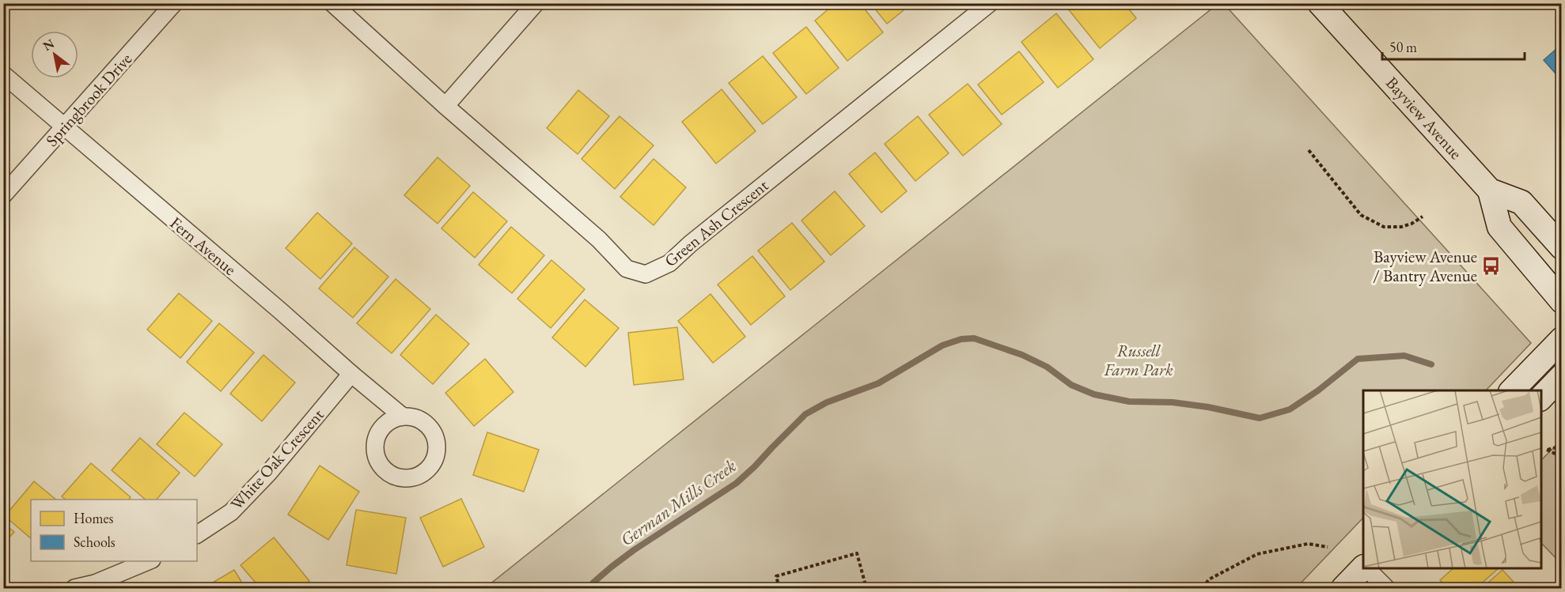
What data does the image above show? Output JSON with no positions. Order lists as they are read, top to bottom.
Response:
{
  "streets": {
    "main road": ["Bayview Avenue"],
    "street": [
      "Springbrook Drive",
      "Green Ash Crescent",
      "Fern Avenue",
      "White Oak Crescent"
    ]
  },
  "crossings": [
    ["Springbrook Drive", "Fern Avenue"],
    ["Fern Avenue", "White Oak Crescent"]
  ],
  "water": ["German Mills Creek"],
  "parks": ["Russell Farm Park"],
  "places": {
    "bus stop": ["Bayview Avenue / Bantry Avenue"]
  },
  "legend": ["Homes", "Schools"],
  "scale_bar": "50 m",
  "north": "top left"
}
